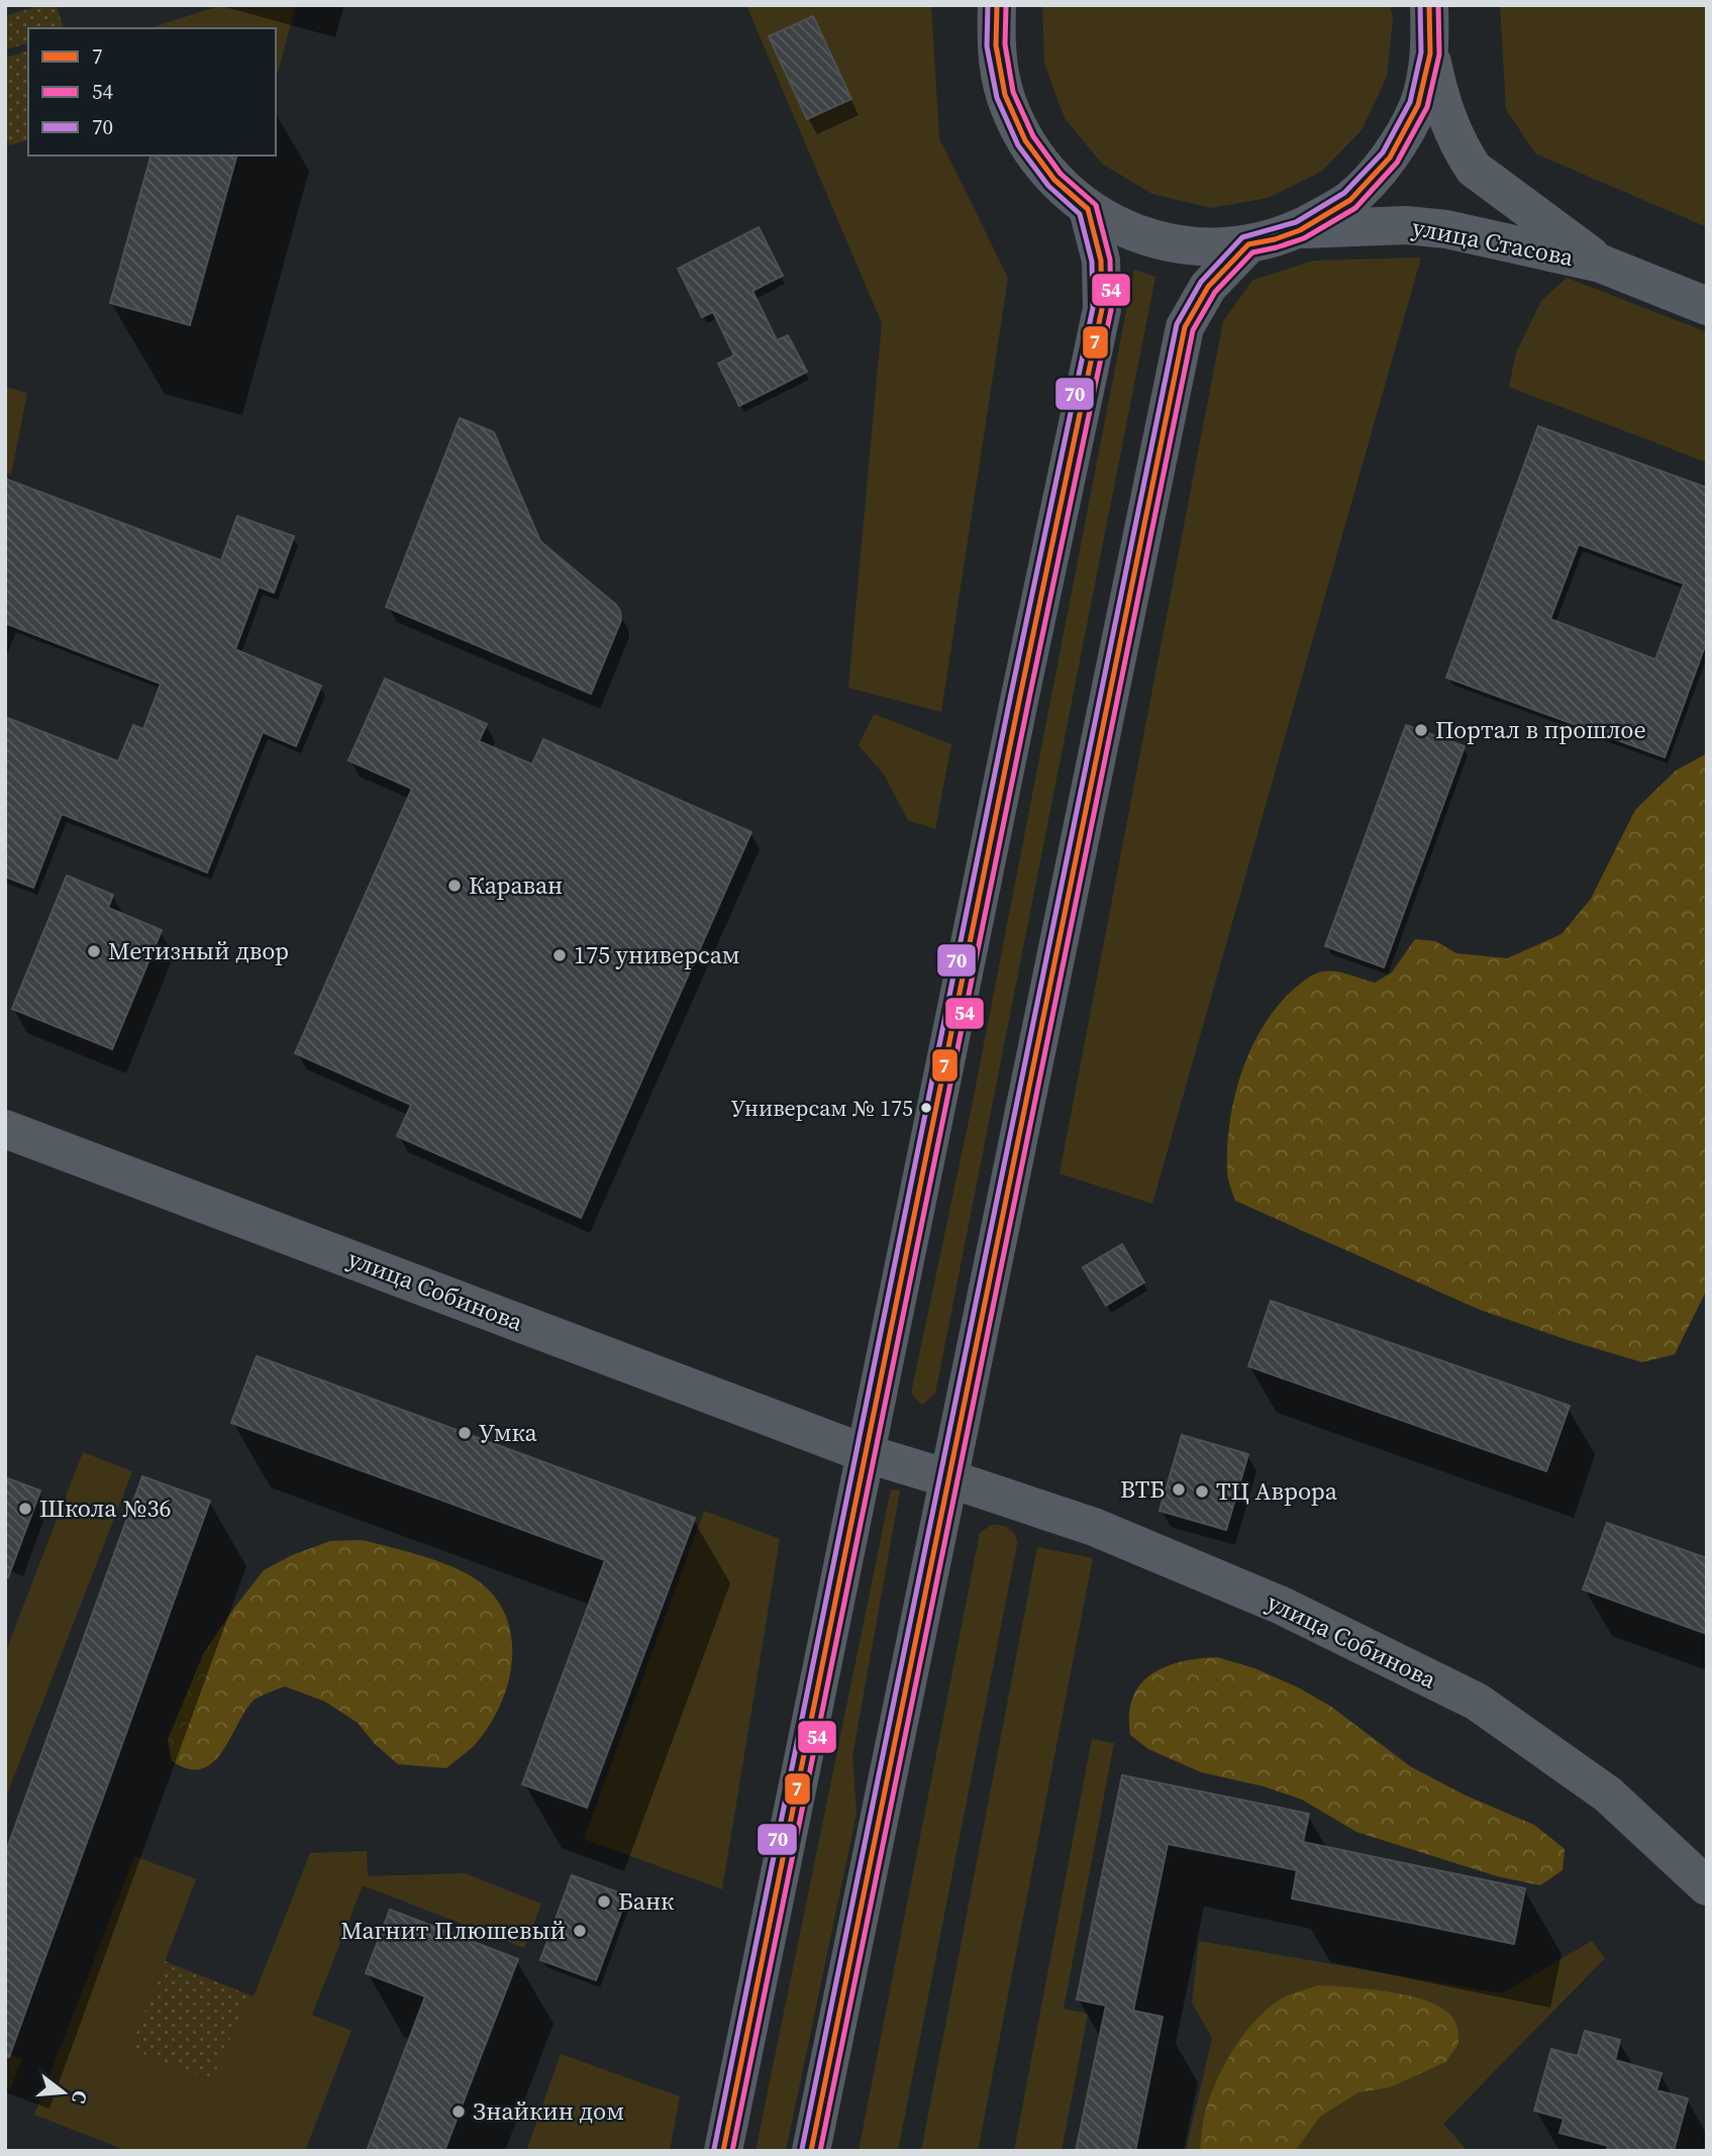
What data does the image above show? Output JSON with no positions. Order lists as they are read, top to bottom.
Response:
{
  "streets": {
    "main road": ["улица Стасова"],
    "street": ["улица Собинова"]
  },
  "places": [
    "Портал в прошлое",
    "Караван",
    "Метизный двор",
    "175 универсам",
    "Универсам № 175",
    "Умка",
    "ВТБ",
    "ТЦ Аврора",
    "Школа №36",
    "Банк",
    "Магнит Плюшевый",
    "Знайкин дом"
  ],
  "lines": ["transit line 7", "transit line 54", "transit line 70"],
  "legend": ["7", "54", "70"],
  "north": "right"
}
